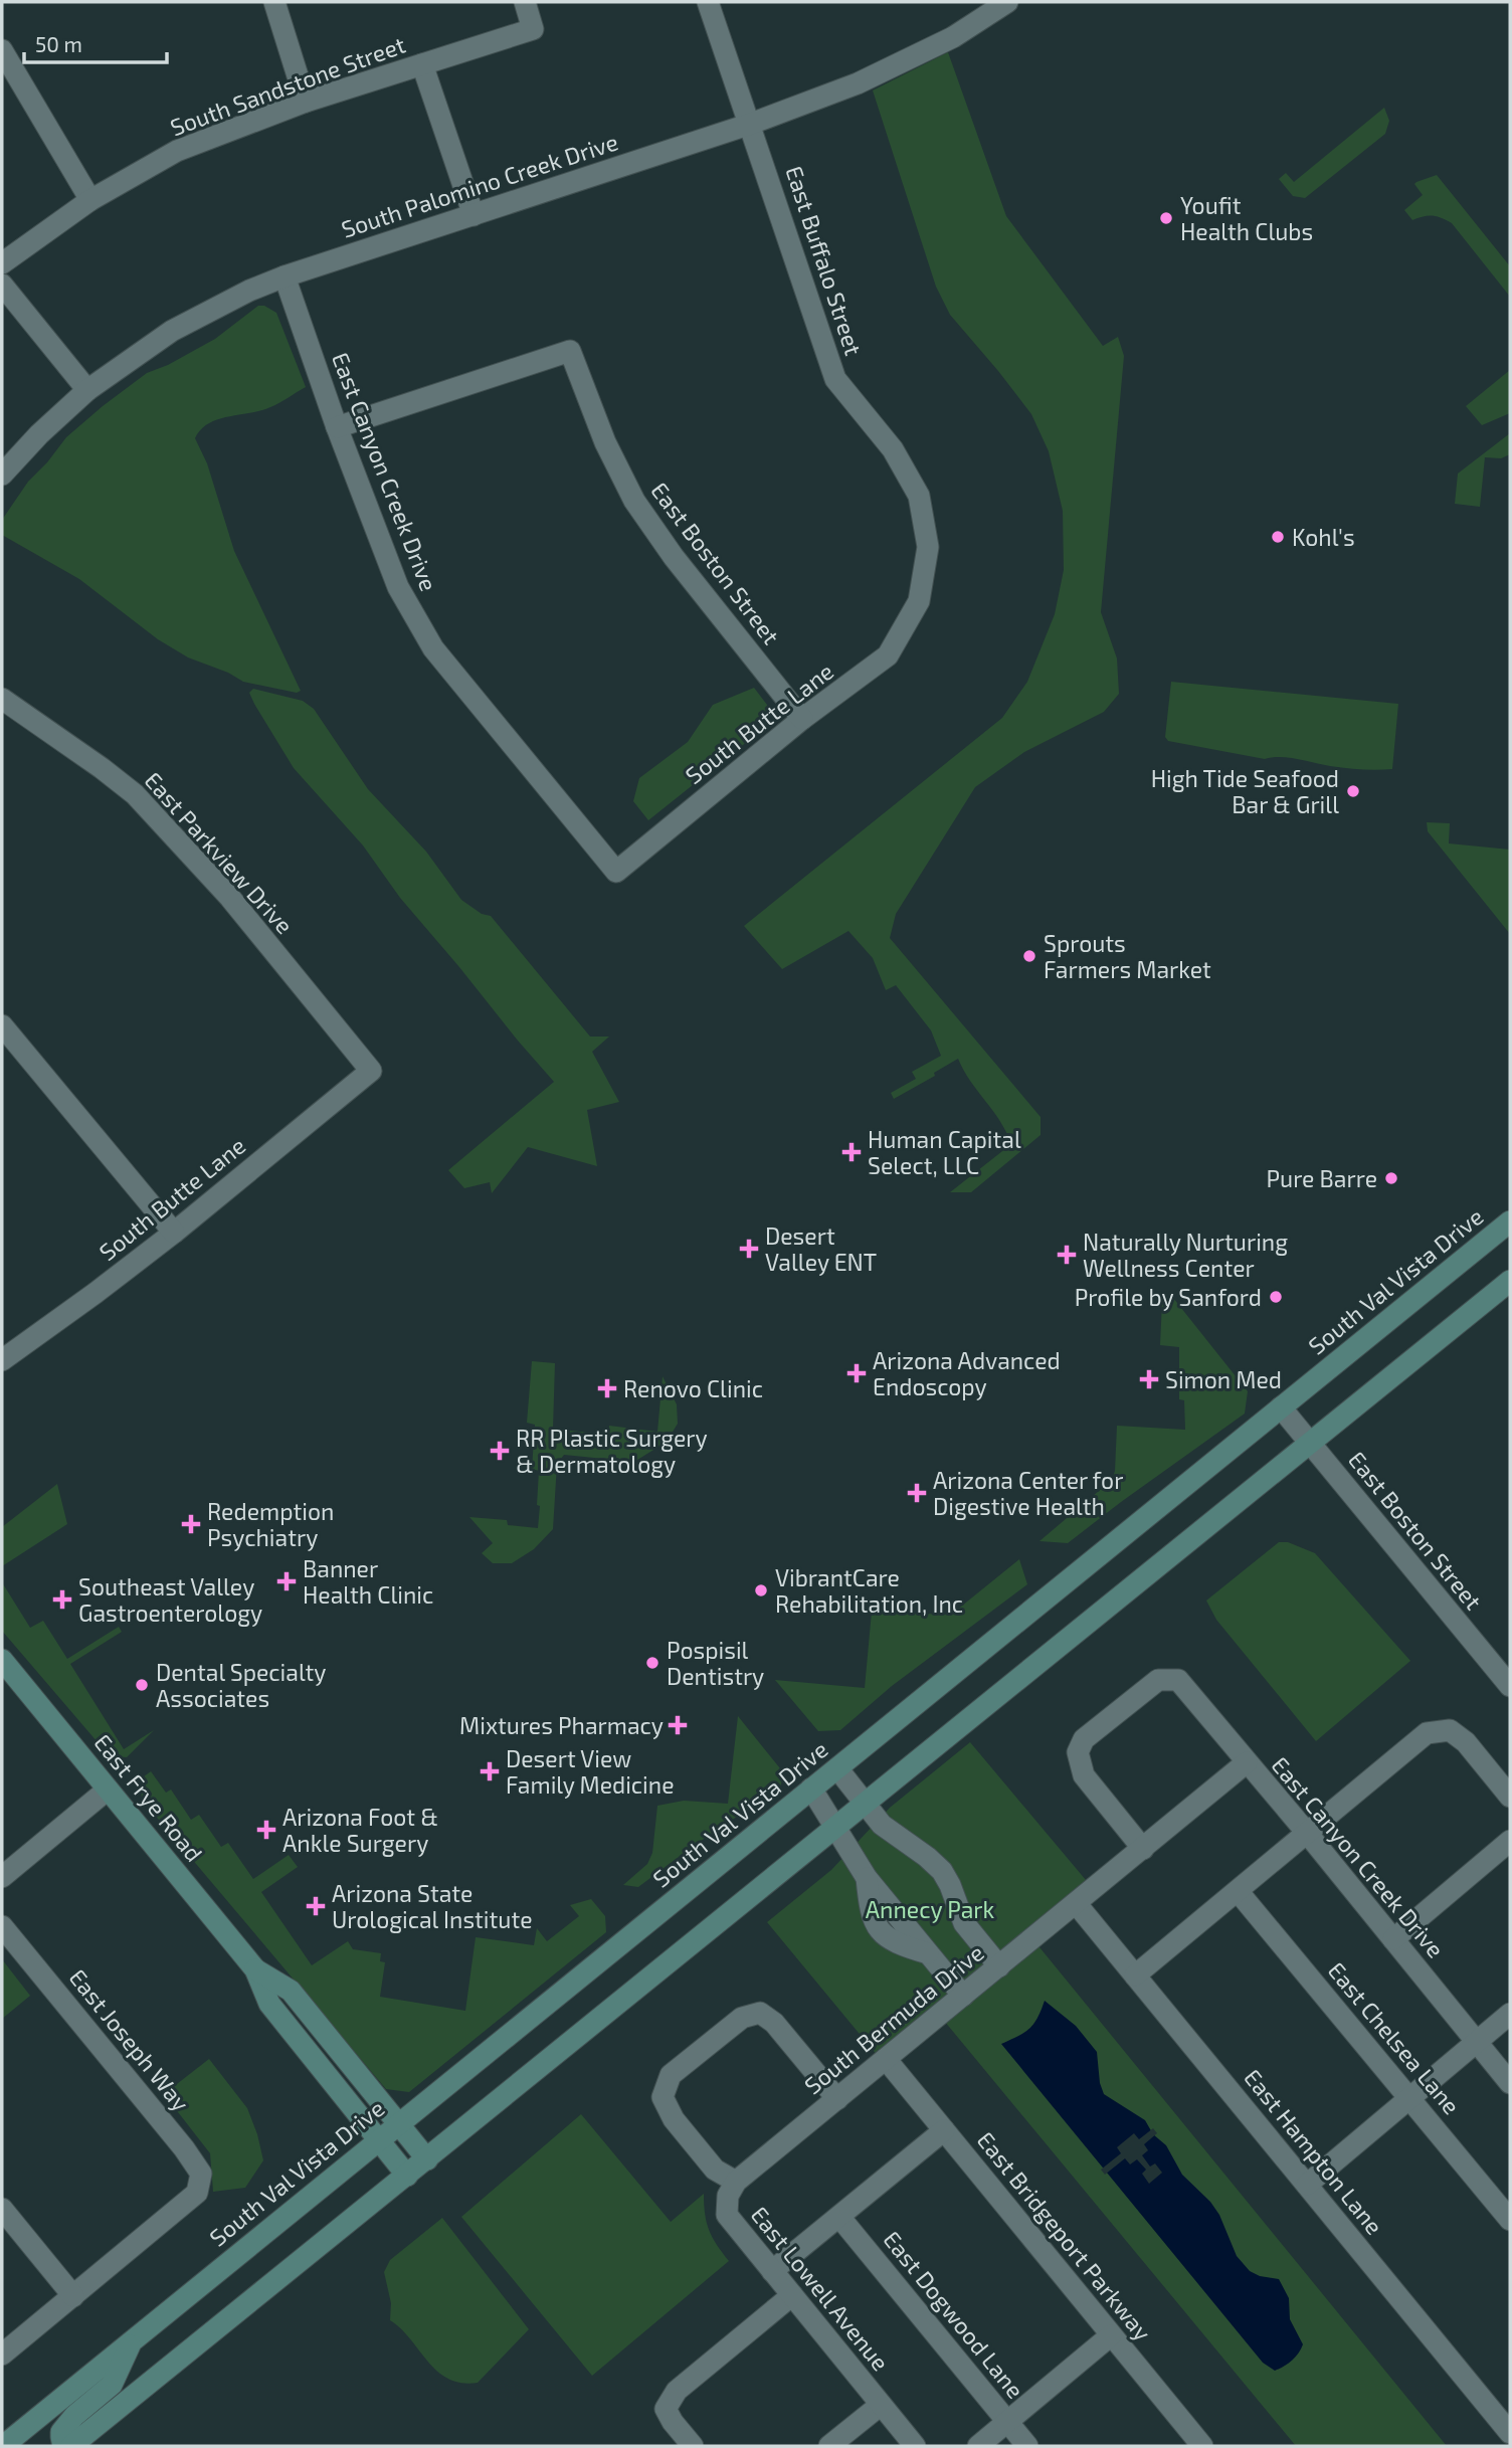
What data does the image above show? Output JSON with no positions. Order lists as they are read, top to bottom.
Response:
{
  "streets": {
    "main road": ["South Val Vista Drive", "East Frye Road"],
    "street": [
      "South Sandstone Street",
      "South Palomino Creek Drive",
      "East Buffalo Street",
      "East Canyon Creek Drive",
      "East Boston Street",
      "South Butte Lane",
      "East Parkview Drive",
      "South Bermuda Drive",
      "East Chelsea Lane",
      "East Joseph Way",
      "East Hampton Lane",
      "East Bridgeport Parkway",
      "East Lowell Avenue",
      "East Dogwood Lane"
    ]
  },
  "crossings": [
    ["South Palomino Creek Drive", "East Buffalo Street"],
    ["South Palomino Creek Drive", "East Canyon Creek Drive"],
    ["East Buffalo Street", "South Butte Lane"],
    ["East Canyon Creek Drive", "East Boston Street"],
    ["East Canyon Creek Drive", "South Butte Lane"],
    ["East Canyon Creek Drive", "South Bermuda Drive"],
    ["East Boston Street", "South Butte Lane"],
    ["East Boston Street", "South Val Vista Drive"],
    ["South Butte Lane", "East Parkview Drive"],
    ["South Val Vista Drive", "East Frye Road"],
    ["South Bermuda Drive", "East Hampton Lane"],
    ["South Bermuda Drive", "East Bridgeport Parkway"],
    ["South Bermuda Drive", "East Lowell Avenue"]
  ],
  "parks": ["Annecy Park"],
  "places": {
    "other": [
      "Youfit Health Clubs",
      "Kohl's",
      "High Tide Seafood Bar & Grill",
      "Sprouts Farmers Market",
      "Pure Barre",
      "Profile by Sanford",
      "VibrantCare Rehabilitation, Inc",
      "Pospisil Dentistry",
      "Dental Specialty Associates"
    ],
    "health": [
      "Human Capital Select, LLC",
      "Desert Valley ENT",
      "Naturally Nurturing Wellness Center",
      "Arizona Advanced Endoscopy",
      "Simon Med",
      "Renovo Clinic",
      "RR Plastic Surgery & Dermatology",
      "Arizona Center for Digestive Health",
      "Redemption Psychiatry",
      "Banner Health Clinic",
      "Southeast Valley Gastroenterology",
      "Mixtures Pharmacy",
      "Desert View Family Medicine",
      "Arizona Foot & Ankle Surgery",
      "Arizona State Urological Institute"
    ]
  },
  "scale_bar": "50 m"
}
